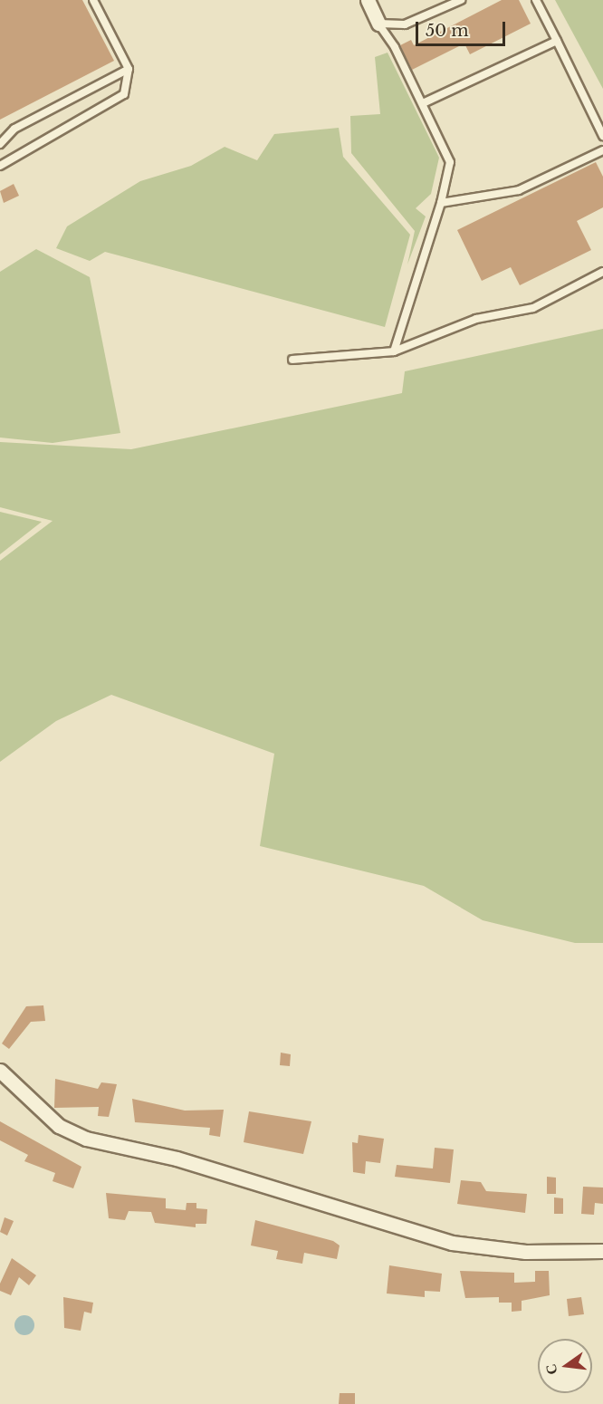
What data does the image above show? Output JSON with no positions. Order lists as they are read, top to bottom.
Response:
{
  "scale_bar": "50 m",
  "north": "left"
}
